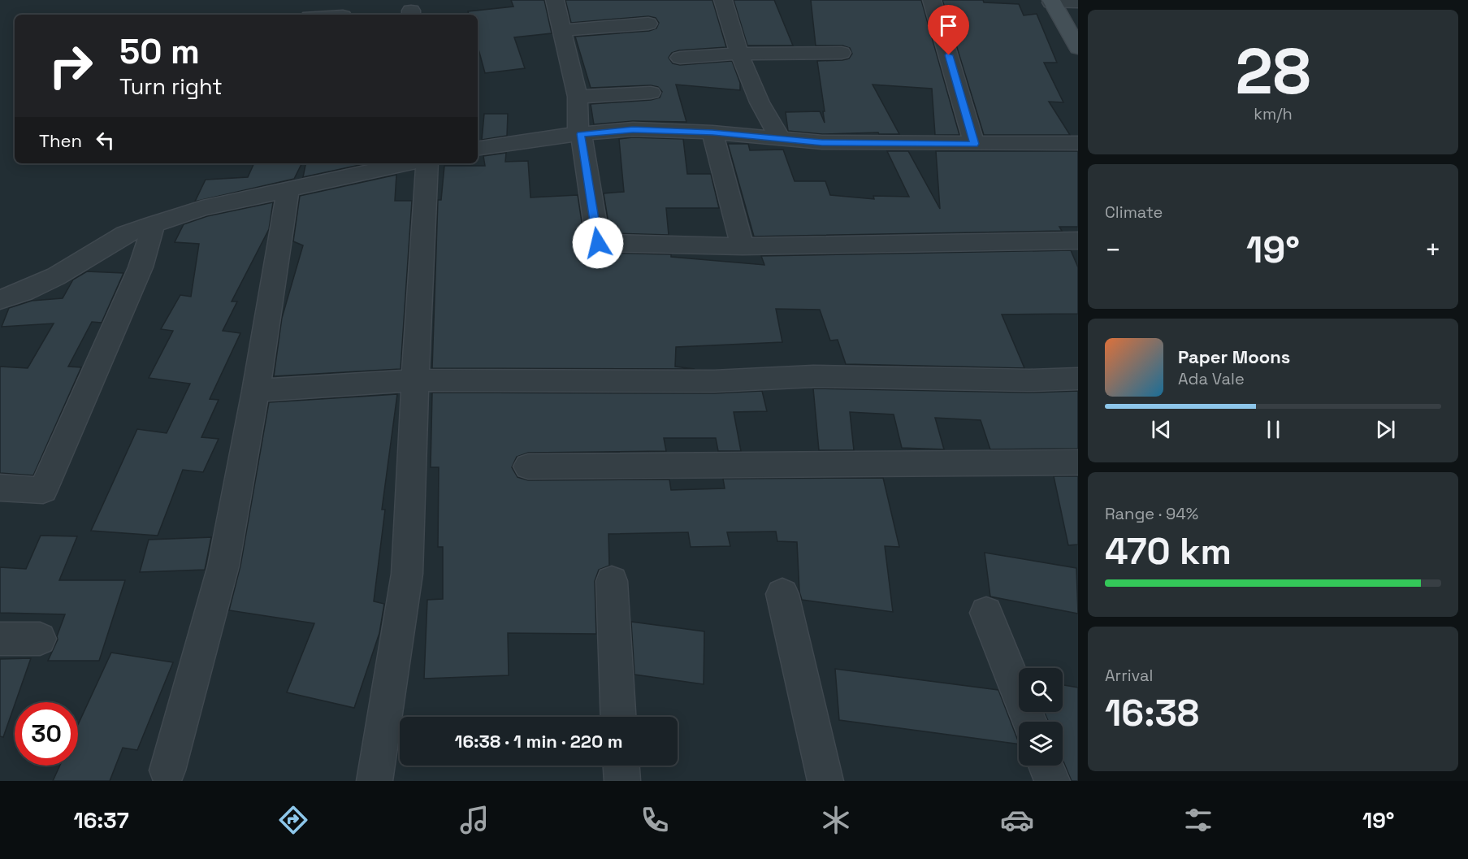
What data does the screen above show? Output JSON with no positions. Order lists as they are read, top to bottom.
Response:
{
  "page": {
    "tile": [
      ["28", "km/h"],
      "Climate",
      ["Range · 94%", "470 km"],
      ["Arrival", "16:38"]
    ],
    "turn": ["50 m", "Turn right"],
    "then": "Then",
    "heat": ["−", "19°", "+"],
    "song": ["Paper Moons", "Ada Vale"],
    "limit": "30",
    "trip": "16:38 · 1 min · 220 m",
    "tabs": ["16:37", "19°"]
  }
}
